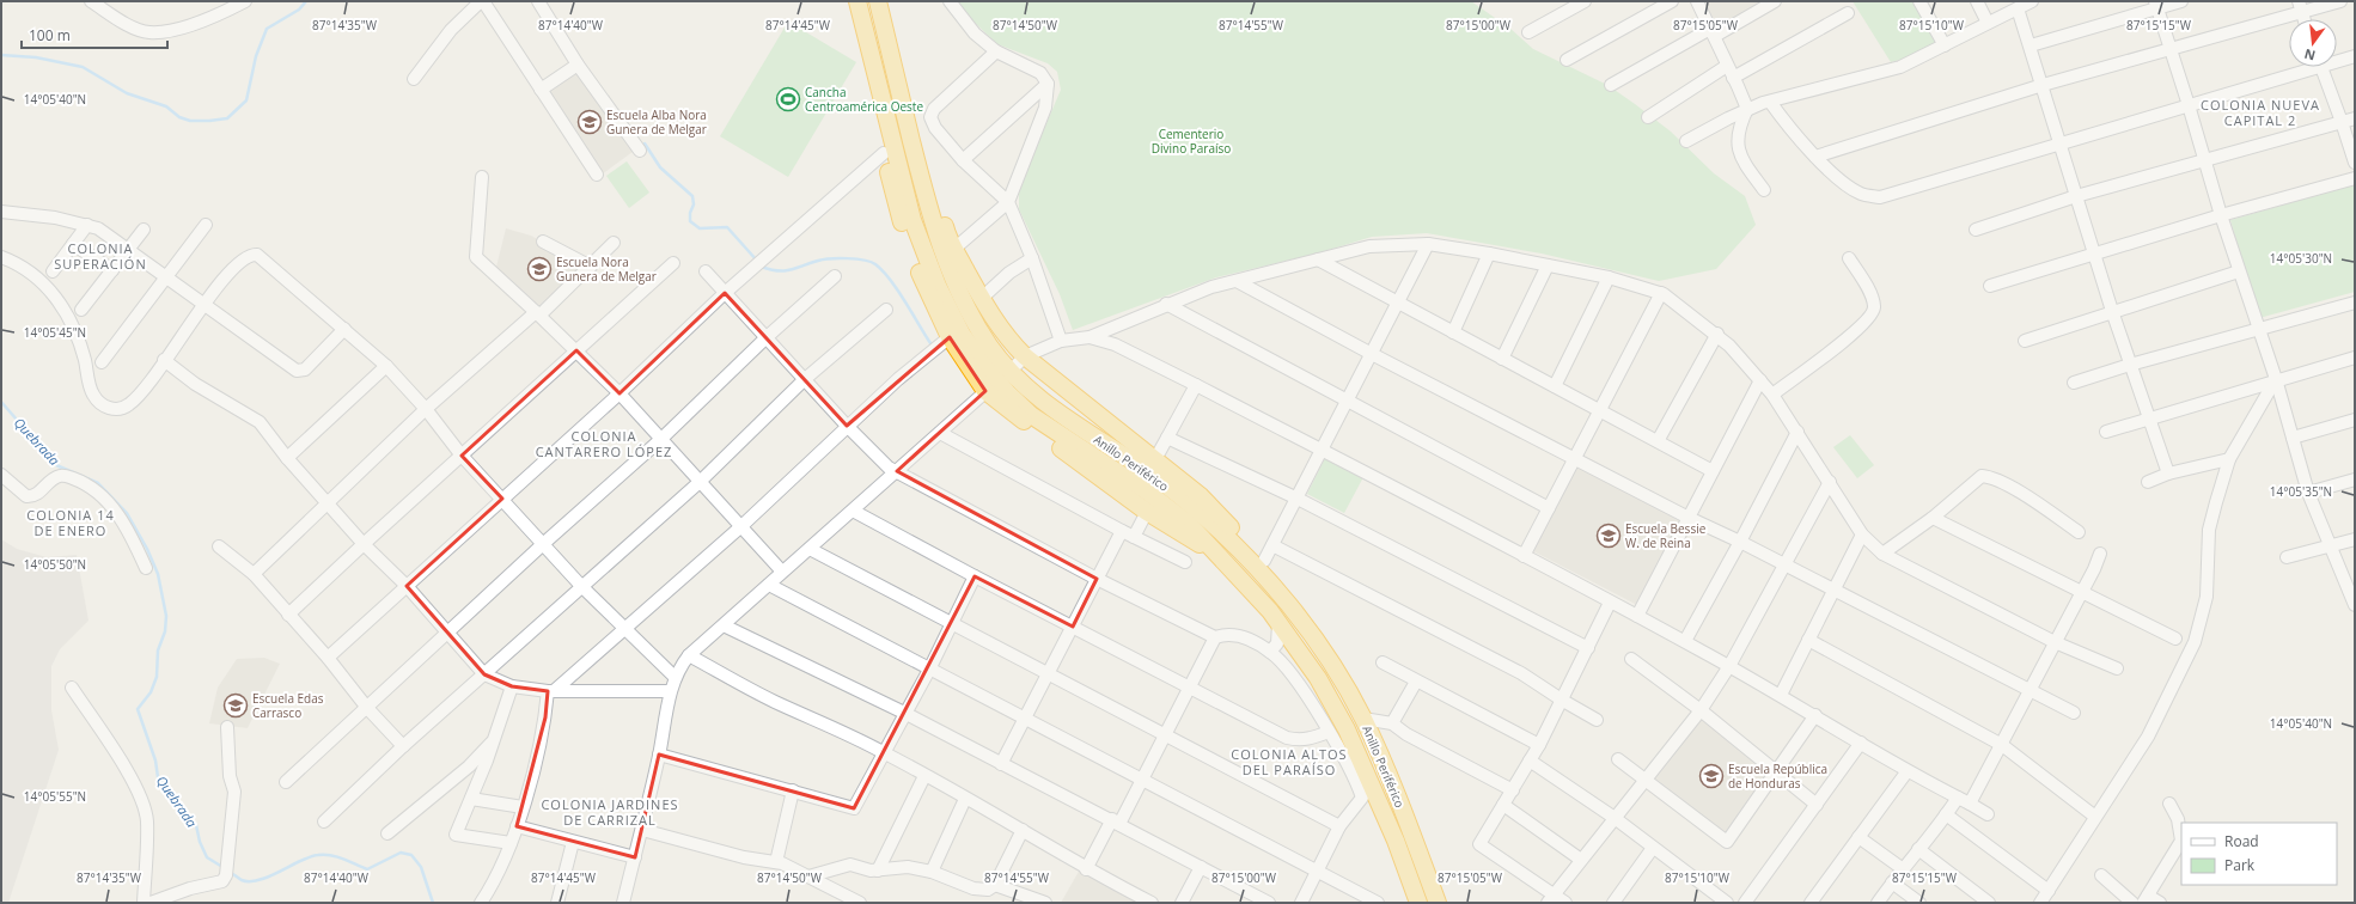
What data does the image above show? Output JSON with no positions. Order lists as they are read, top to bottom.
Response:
{
  "streets": {
    "highway": ["Anillo Periférico"]
  },
  "districts": [
    "COLONIA NUEVA CAPITAL 2",
    "COLONIA SUPERACIÓN",
    "COLONIA CANTARERO LÓPEZ",
    "COLONIA 14 DE ENERO",
    "COLONIA ALTOS DEL PARAÍSO",
    "COLONIA JARDINES DE CARRIZAL"
  ],
  "water": ["Quebrada"],
  "parks": ["Cementerio Divino Paraíso"],
  "places": {
    "sports": ["Cancha Centroamérica Oeste"],
    "school or university": [
      "Escuela Alba Nora Gunera de Melgar",
      "Escuela Nora Gunera de Melgar",
      "Escuela Bessie W. de Reina",
      "Escuela Edas Carrasco",
      "Escuela República de Honduras"
    ]
  },
  "legend": ["Road", "Park"],
  "scale_bar": "100 m",
  "north": "bottom",
  "coordinates": [
    "87°14'35\"W",
    "87°14'40\"W",
    "87°14'45\"W",
    "87°14'50\"W",
    "87°14'55\"W",
    "87°15'00\"W",
    "87°15'05\"W",
    "87°15'10\"W",
    "87°15'15\"W",
    "14°05'40\"N",
    "14°05'30\"N",
    "14°05'45\"N",
    "14°05'35\"N",
    "14°05'50\"N",
    "14°05'55\"N"
  ]
}
